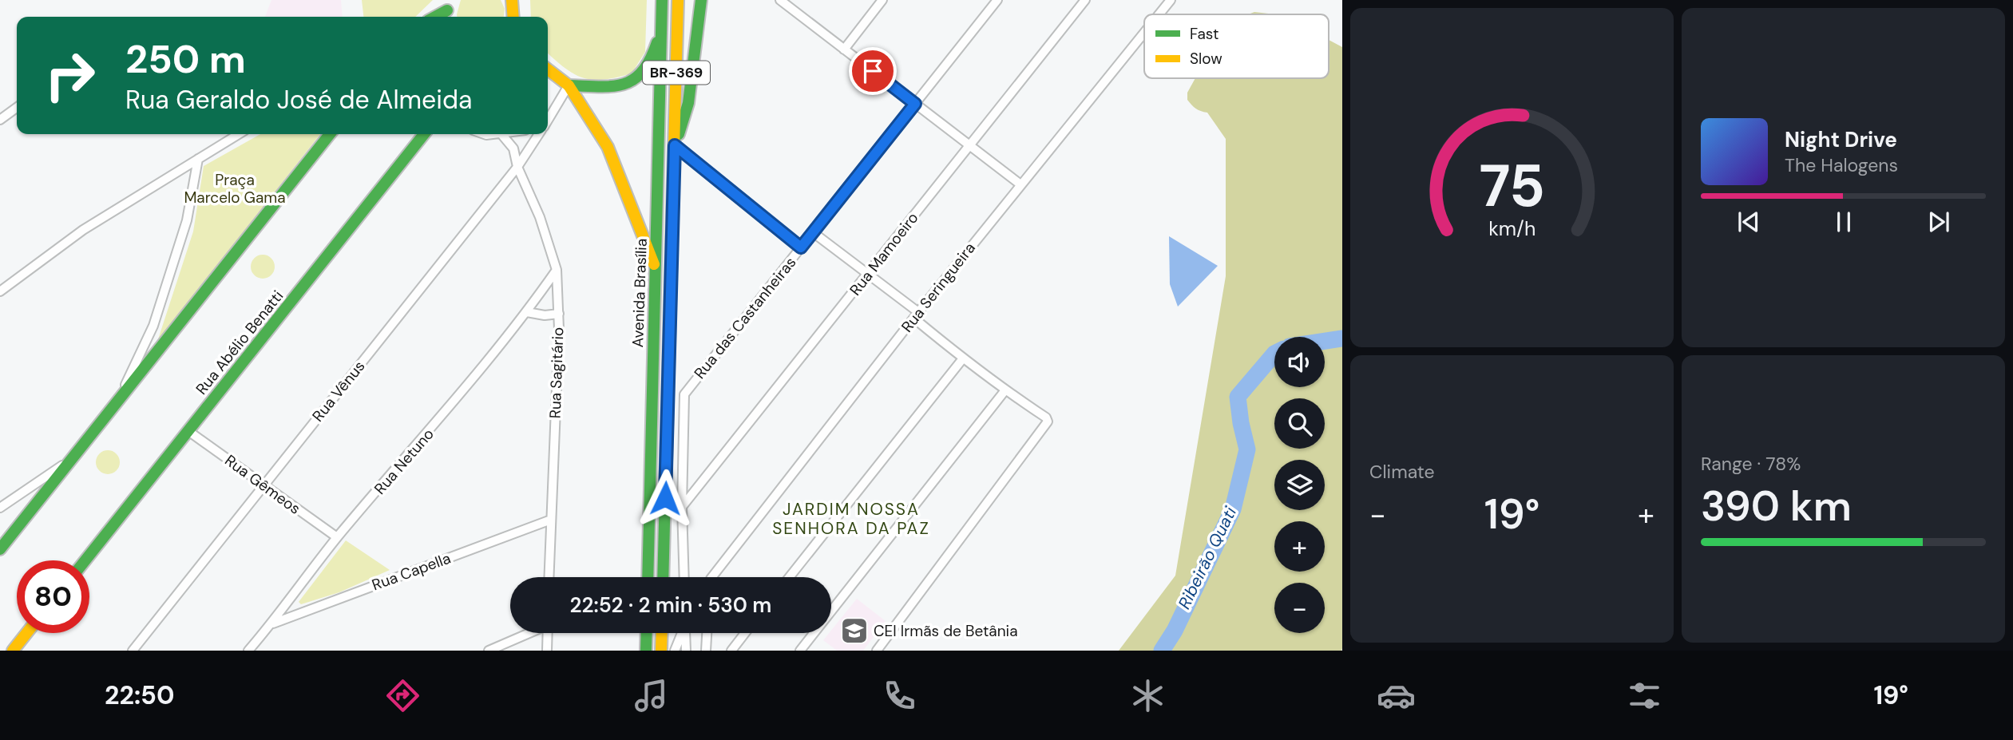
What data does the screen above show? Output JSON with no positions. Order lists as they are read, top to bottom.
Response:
{
  "streets": {
    "main road": ["BR-369", "Avenida Brasília", "Rua Abélio Benatti"],
    "street": [
      "Rua Mamoeiro",
      "Rua Seringueira",
      "Rua das Castanheiras",
      "Rua Sagitário",
      "Rua Vênus",
      "Rua Netuno",
      "Rua Gêmeos",
      "Rua Capella"
    ]
  },
  "crossings": [
    ["Rua Mamoeiro", "Rua das Castanheiras"],
    ["Rua Abélio Benatti", "Rua Gêmeos"],
    ["Rua Sagitário", "Rua Vênus"],
    ["Rua Sagitário", "Rua Netuno"],
    ["Rua Sagitário", "Rua Capella"],
    ["Rua Vênus", "Rua Gêmeos"],
    ["Rua Netuno", "Rua Gêmeos"],
    ["Rua Netuno", "Rua Capella"]
  ],
  "districts": ["JARDIM NOSSA SENHORA DA PAZ"],
  "water": ["Ribeirão Quati"],
  "parks": ["Praça Marcelo Gama"],
  "places": {
    "school or university": ["CEI Irmãs de Betânia"]
  },
  "legend": ["Fast", "Slow"],
  "page": {
    "turn": ["250 m", "Rua Geraldo José de Almeida"],
    "song": ["Night Drive", "The Halogens"],
    "map_buttons": ["+", "−"],
    "tile": [
      "Climate",
      ["Range · 78%", "390 km"]
    ],
    "heat": ["−", "19°", "+"],
    "limit": "80",
    "trip": "22:52 · 2 min · 530 m",
    "tabs": ["22:50", "19°"],
    "gauge": ["75", "km/h"]
  }
}
